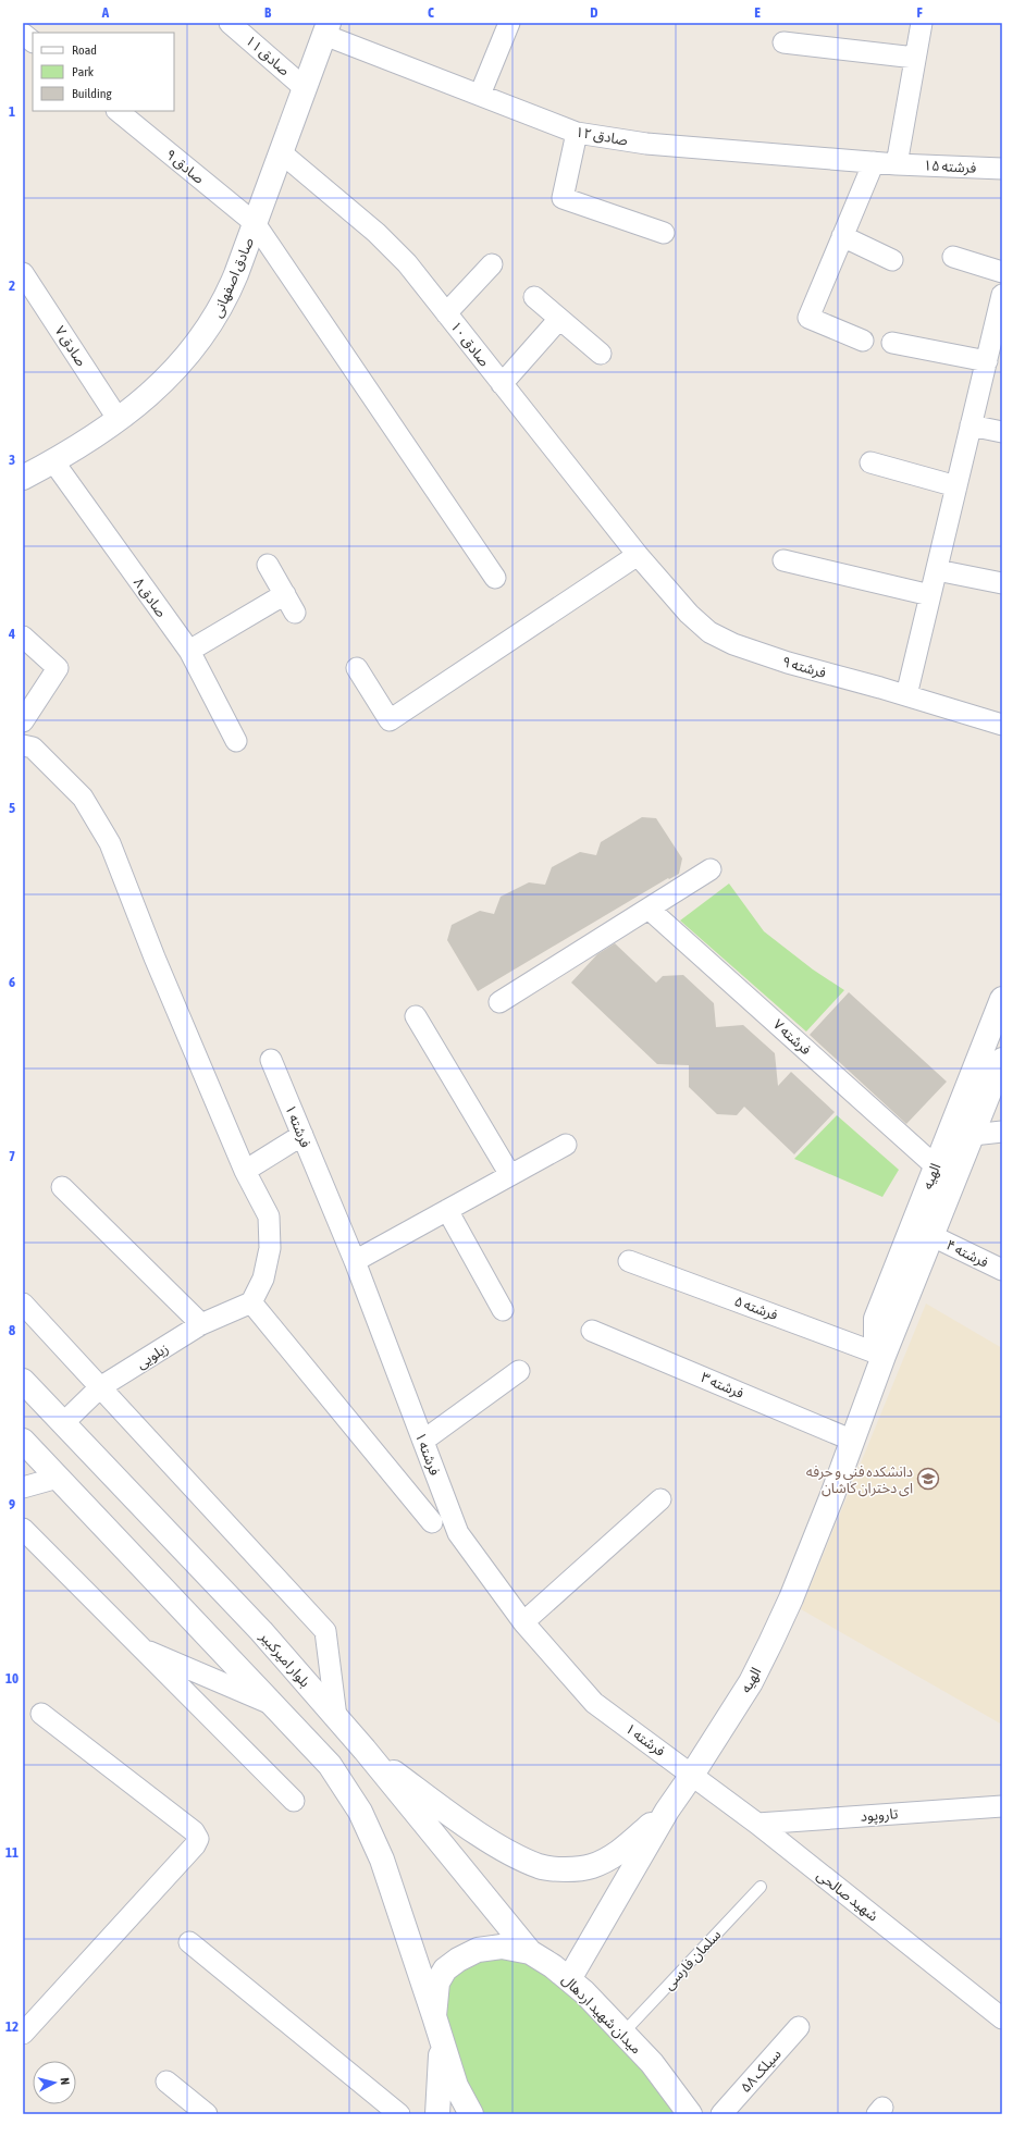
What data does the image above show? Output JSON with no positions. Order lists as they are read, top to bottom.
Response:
{
  "streets": {
    "main road": [
      "صادق اصفهانی",
      "الهیه",
      "بلوار امیرکبیر",
      "میدان شهید اردهال"
    ],
    "street": [
      "صادق ۱۱",
      "صادق ۱۲",
      "صادق ۹",
      "فرشته ۱۵",
      "صادق ۱۰",
      "صادق ۷",
      "صادق ۸",
      "فرشته ۹",
      "فرشته ۷",
      "فرشته ۱",
      "فرشته ۴",
      "فرشته ۵",
      "زیلویی",
      "فرشته ۳",
      "تاروپود",
      "شهید صالحی",
      "سیلک ۵۸"
    ],
    "lane": ["سلمان فارسی"]
  },
  "crossings": [
    ["صادق ۱۱", "صادق اصفهانی"],
    ["صادق ۱۲", "فرشته ۱۵"],
    ["صادق ۱۲", "صادق اصفهانی"],
    ["صادق ۹", "صادق اصفهانی"],
    ["صادق اصفهانی", "صادق ۱۰"],
    ["صادق اصفهانی", "صادق ۷"],
    ["صادق اصفهانی", "صادق ۸"],
    ["صادق ۱۰", "فرشته ۹"],
    ["فرشته ۷", "الهیه"],
    ["فرشته ۱", "الهیه"],
    ["فرشته ۱", "شهید صالحی"],
    ["الهیه", "فرشته ۴"],
    ["الهیه", "فرشته ۵"],
    ["الهیه", "فرشته ۳"],
    ["الهیه", "شهید صالحی"],
    ["الهیه", "میدان شهید اردهال"],
    ["زیلویی", "بلوار امیرکبیر"],
    ["بلوار امیرکبیر", "میدان شهید اردهال"],
    ["تاروپود", "شهید صالحی"],
    ["سلمان فارسی", "میدان شهید اردهال"]
  ],
  "places": {
    "school or university": ["دانشکده فنی و حرفه ای دختران کاشان"]
  },
  "legend": ["Road", "Park", "Building"],
  "north": "right",
  "grid": {
    "columns": [
      "A",
      "B",
      "C",
      "D",
      "E",
      "F"
    ],
    "rows": [
      "1",
      "2",
      "3",
      "4",
      "5",
      "6",
      "7",
      "8",
      "9",
      "10",
      "11",
      "12"
    ]
  }
}
